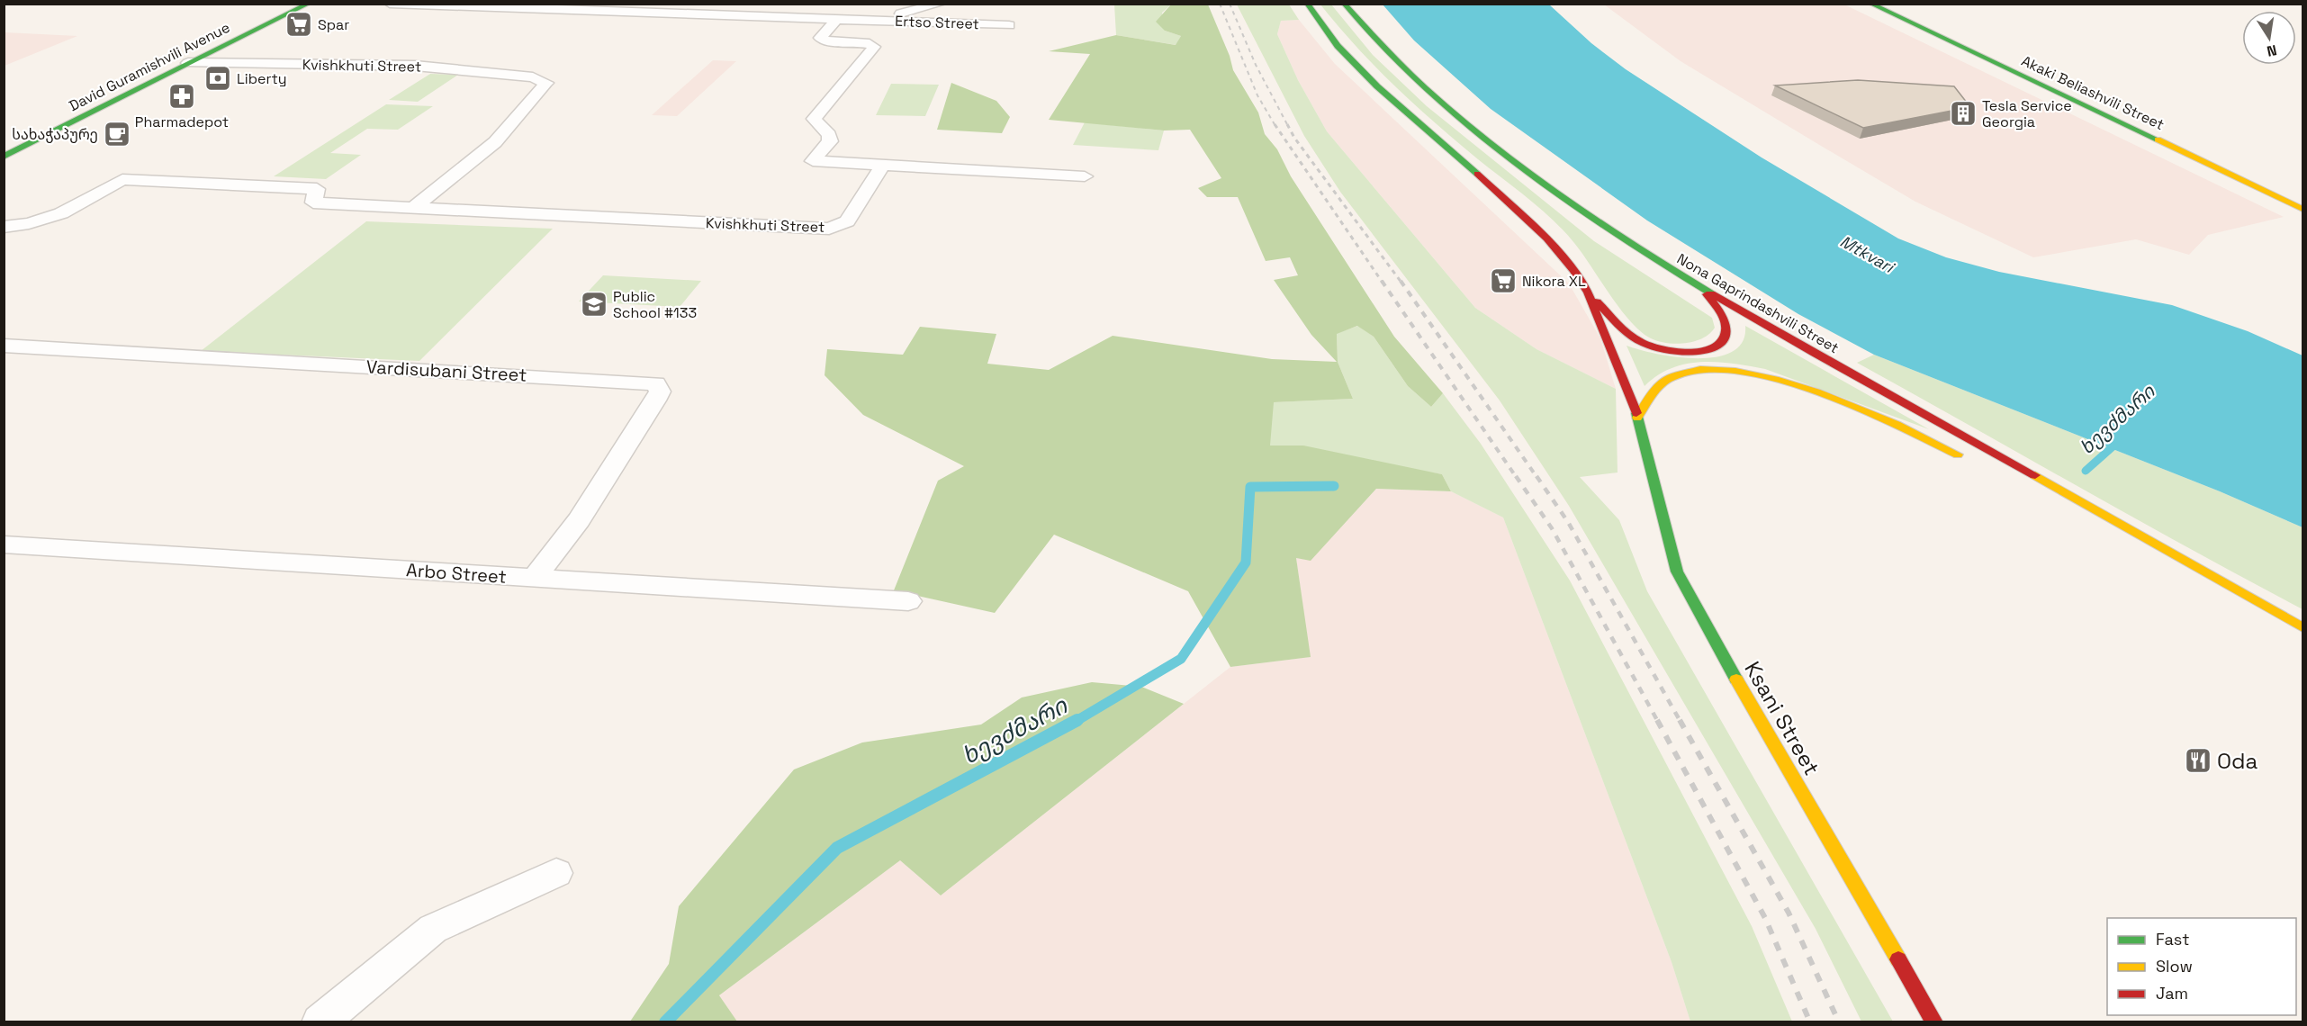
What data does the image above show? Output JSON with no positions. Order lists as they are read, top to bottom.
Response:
{
  "streets": {
    "main road": [
      "David Guramishvili Avenue",
      "Akaki Beliashvili Street",
      "Nona Gaprindashvili Street",
      "Ksani Street"
    ],
    "street": [
      "Ertso Street",
      "Kvishkhuti Street",
      "Vardisubani Street",
      "Arbo Street"
    ]
  },
  "crossings": [
    ["Kvishkhuti Street", "David Guramishvili Avenue"],
    ["Vardisubani Street", "Arbo Street"]
  ],
  "water": ["Mtkvari", "ხევძმარი"],
  "places": {
    "supermarket": ["Spar", "Nikora XL"],
    "bank": ["Liberty"],
    "pharmacy": ["Pharmadepot"],
    "building": ["Tesla Service Georgia"],
    "cafe": ["სახაჭაპურე"],
    "school or university": ["Public School #133"],
    "restaurant": ["Oda"]
  },
  "legend": ["Fast", "Slow", "Jam"],
  "north": "bottom"
}
